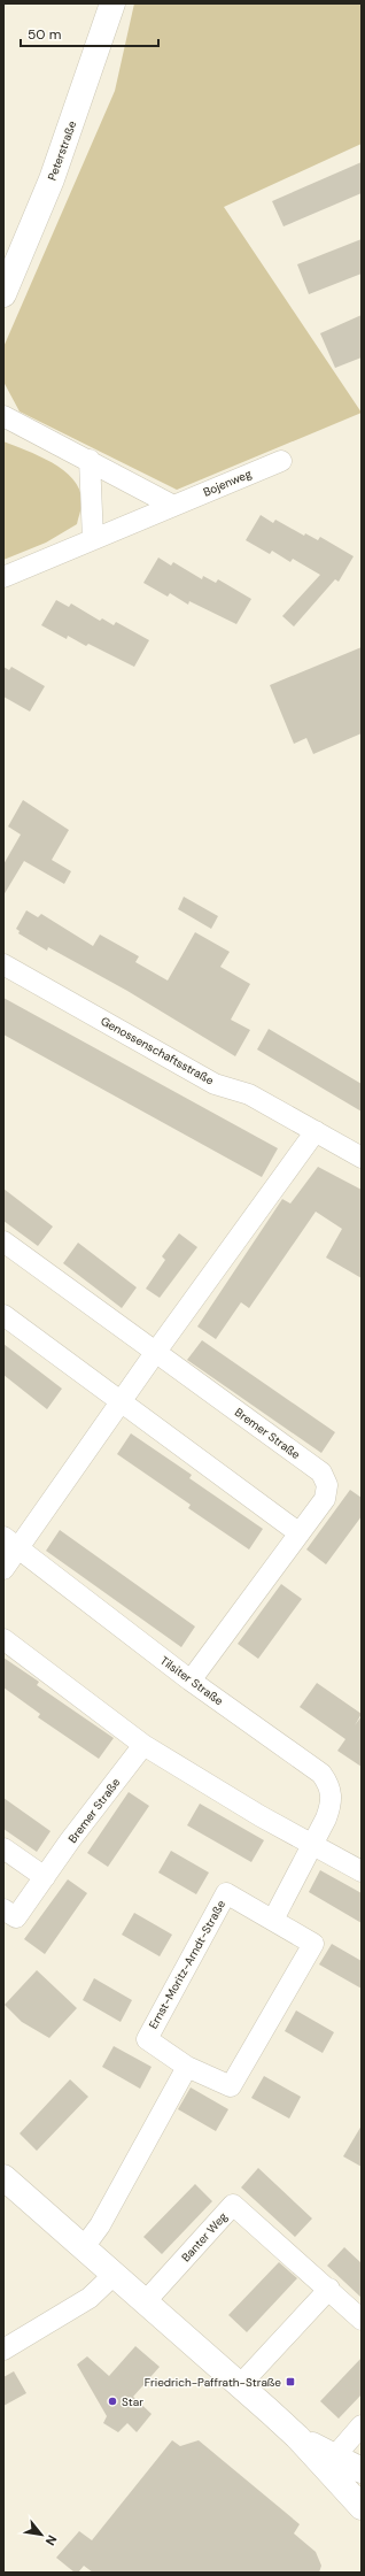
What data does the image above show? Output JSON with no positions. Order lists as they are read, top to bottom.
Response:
{
  "streets": {
    "main road": ["Peterstraße"],
    "street": [
      "Bojenweg",
      "Genossenschaftsstraße",
      "Bremer Straße",
      "Tilsiter Straße",
      "Ernst-Moritz-Arndt-Straße",
      "Banter Weg"
    ]
  },
  "crossings": [
    ["Bremer Straße", "Tilsiter Straße"]
  ],
  "places": {
    "transit": ["Friedrich-Paffrath-Straße"],
    "other": ["Star"]
  },
  "scale_bar": "50 m",
  "north": "bottom right"
}
